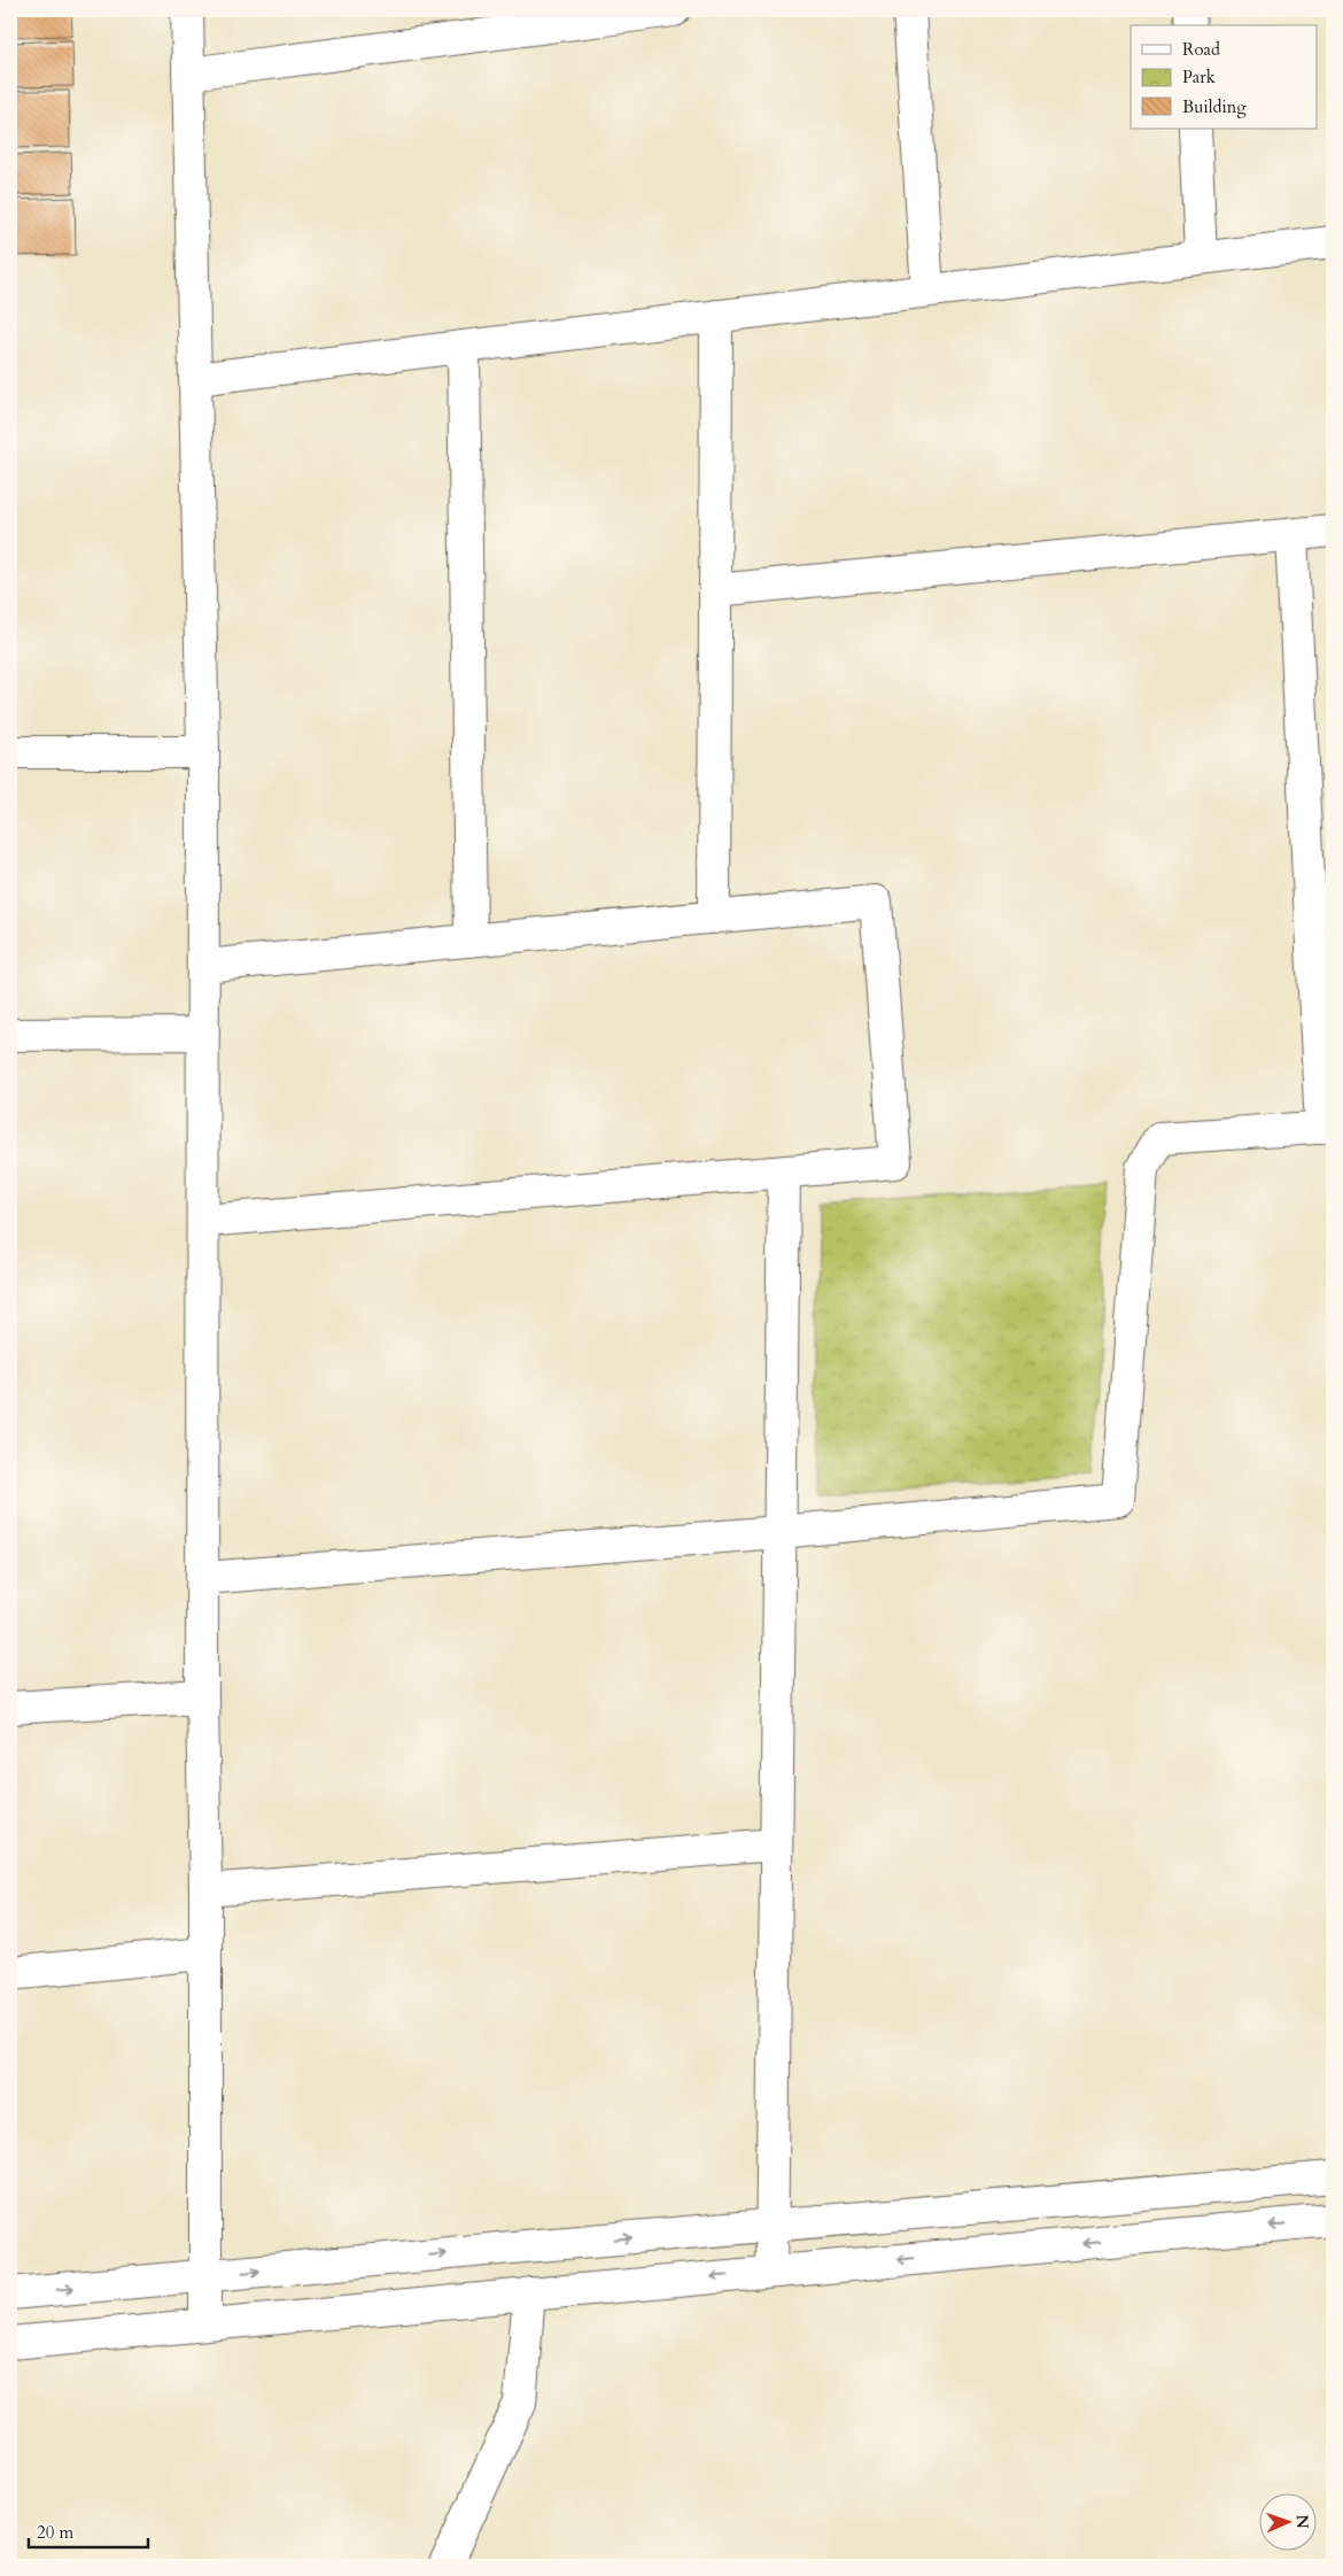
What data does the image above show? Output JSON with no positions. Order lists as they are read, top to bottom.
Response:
{
  "legend": ["Road", "Park", "Building"],
  "scale_bar": "20 m",
  "north": "right"
}
